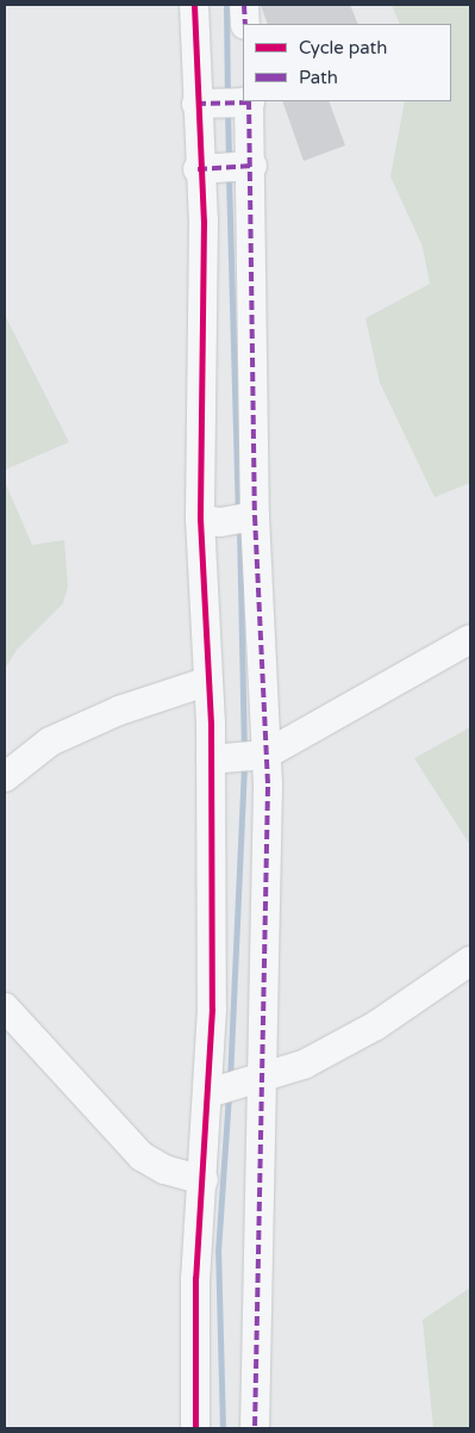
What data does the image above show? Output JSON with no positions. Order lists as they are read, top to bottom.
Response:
{
  "legend": ["Cycle path", "Path"]
}
